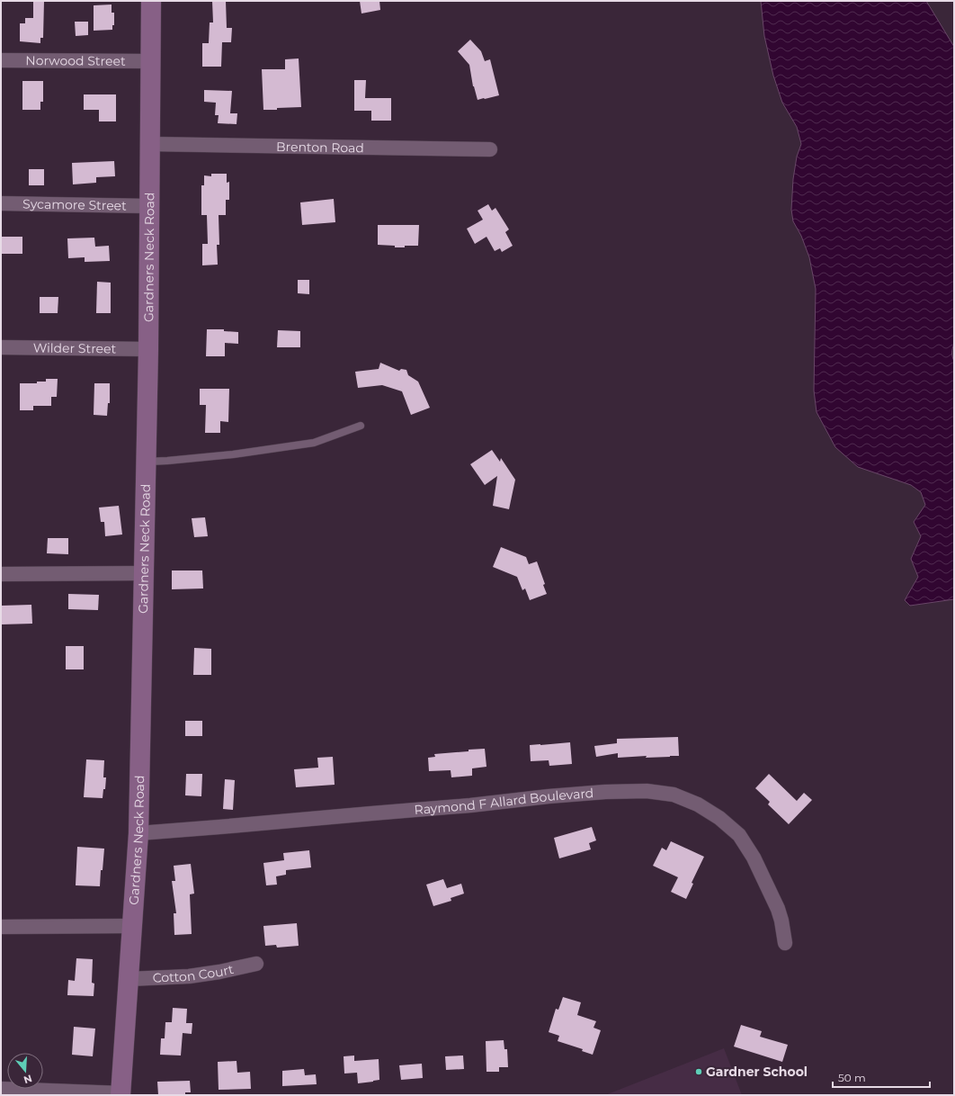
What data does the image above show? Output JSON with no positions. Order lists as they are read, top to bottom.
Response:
{
  "streets": {
    "street": [
      "Norwood Street",
      "Brenton Road",
      "Sycamore Street",
      "Gardners Neck Road",
      "Wilder Street",
      "Raymond F Allard Boulevard",
      "Cotton Court"
    ]
  },
  "crossings": [
    ["Norwood Street", "Gardners Neck Road"],
    ["Brenton Road", "Gardners Neck Road"],
    ["Sycamore Street", "Gardners Neck Road"],
    ["Gardners Neck Road", "Wilder Street"],
    ["Gardners Neck Road", "Raymond F Allard Boulevard"],
    ["Gardners Neck Road", "Cotton Court"]
  ],
  "places": ["Gardner School"],
  "scale_bar": "50 m",
  "north": "bottom"
}
